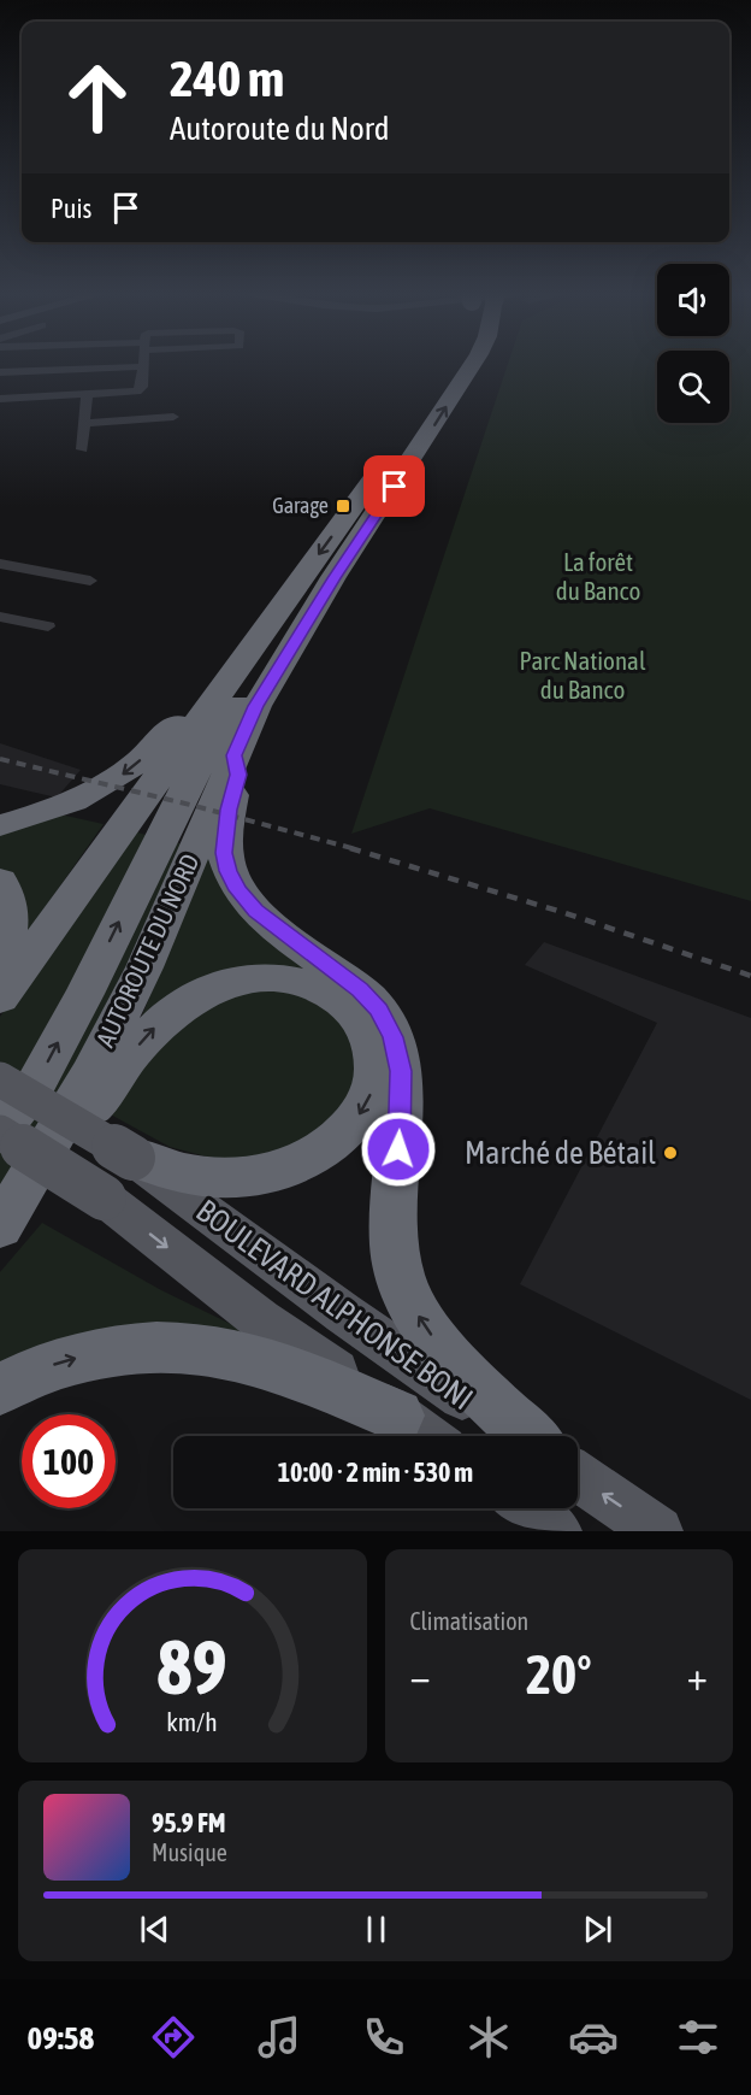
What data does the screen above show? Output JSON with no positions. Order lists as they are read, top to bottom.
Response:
{
  "streets": {
    "highway": ["AUTOROUTE DU NORD"],
    "main road": ["BOULEVARD ALPHONSE BONI"]
  },
  "parks": ["La forêt du Banco", "Parc National du Banco"],
  "places": {
    "transit": ["Garage"],
    "other": ["Marché de Bétail"]
  },
  "page": {
    "turn": ["240 m", "Autoroute du Nord"],
    "then": "Puis",
    "limit": "100",
    "trip": "10:00 · 2 min · 530 m",
    "tile": "Climatisation",
    "heat": ["−", "20°", "+"],
    "song": ["95.9 FM", "Musique"],
    "tabs": "09:58",
    "gauge": ["89", "km/h"]
  }
}
